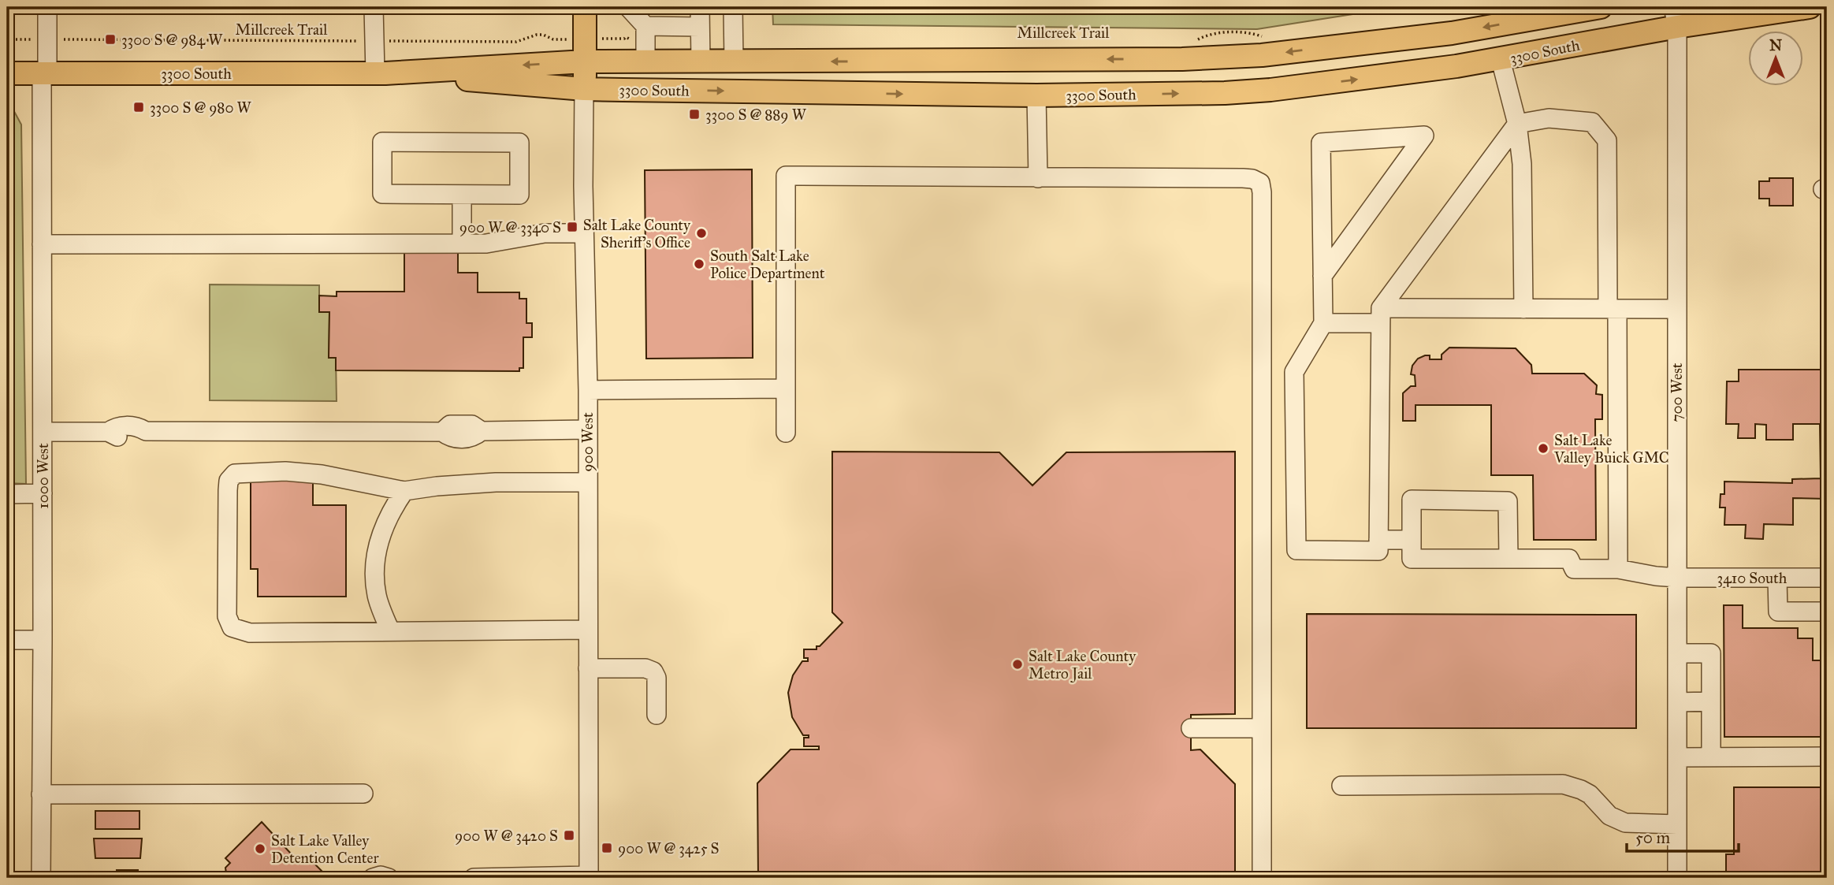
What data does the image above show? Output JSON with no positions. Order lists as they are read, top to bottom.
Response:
{
  "streets": {
    "main road": ["3300 South", "900 West"],
    "street": ["700 West", "1000 West", "3410 South"],
    "path": ["Millcreek Trail"]
  },
  "crossings": [
    ["Millcreek Trail", "1000 West"],
    ["3300 South", "700 West"],
    ["3300 South", "900 West"],
    ["3300 South", "1000 West"],
    ["700 West", "3410 South"]
  ],
  "places": {
    "transit": [
      "3300 S @ 984 W",
      "3300 S @ 980 W",
      "3300 S @ 889 W",
      "900 W @ 3340 S",
      "900 W @ 3420 S",
      "900 W @ 3425 S"
    ],
    "other": [
      "Salt Lake County Sheriff's Office",
      "South Salt Lake Police Department",
      "Salt Lake Valley Buick GMC",
      "Salt Lake County Metro Jail",
      "Salt Lake Valley Detention Center"
    ]
  },
  "scale_bar": "50 m",
  "north": "top"
}
